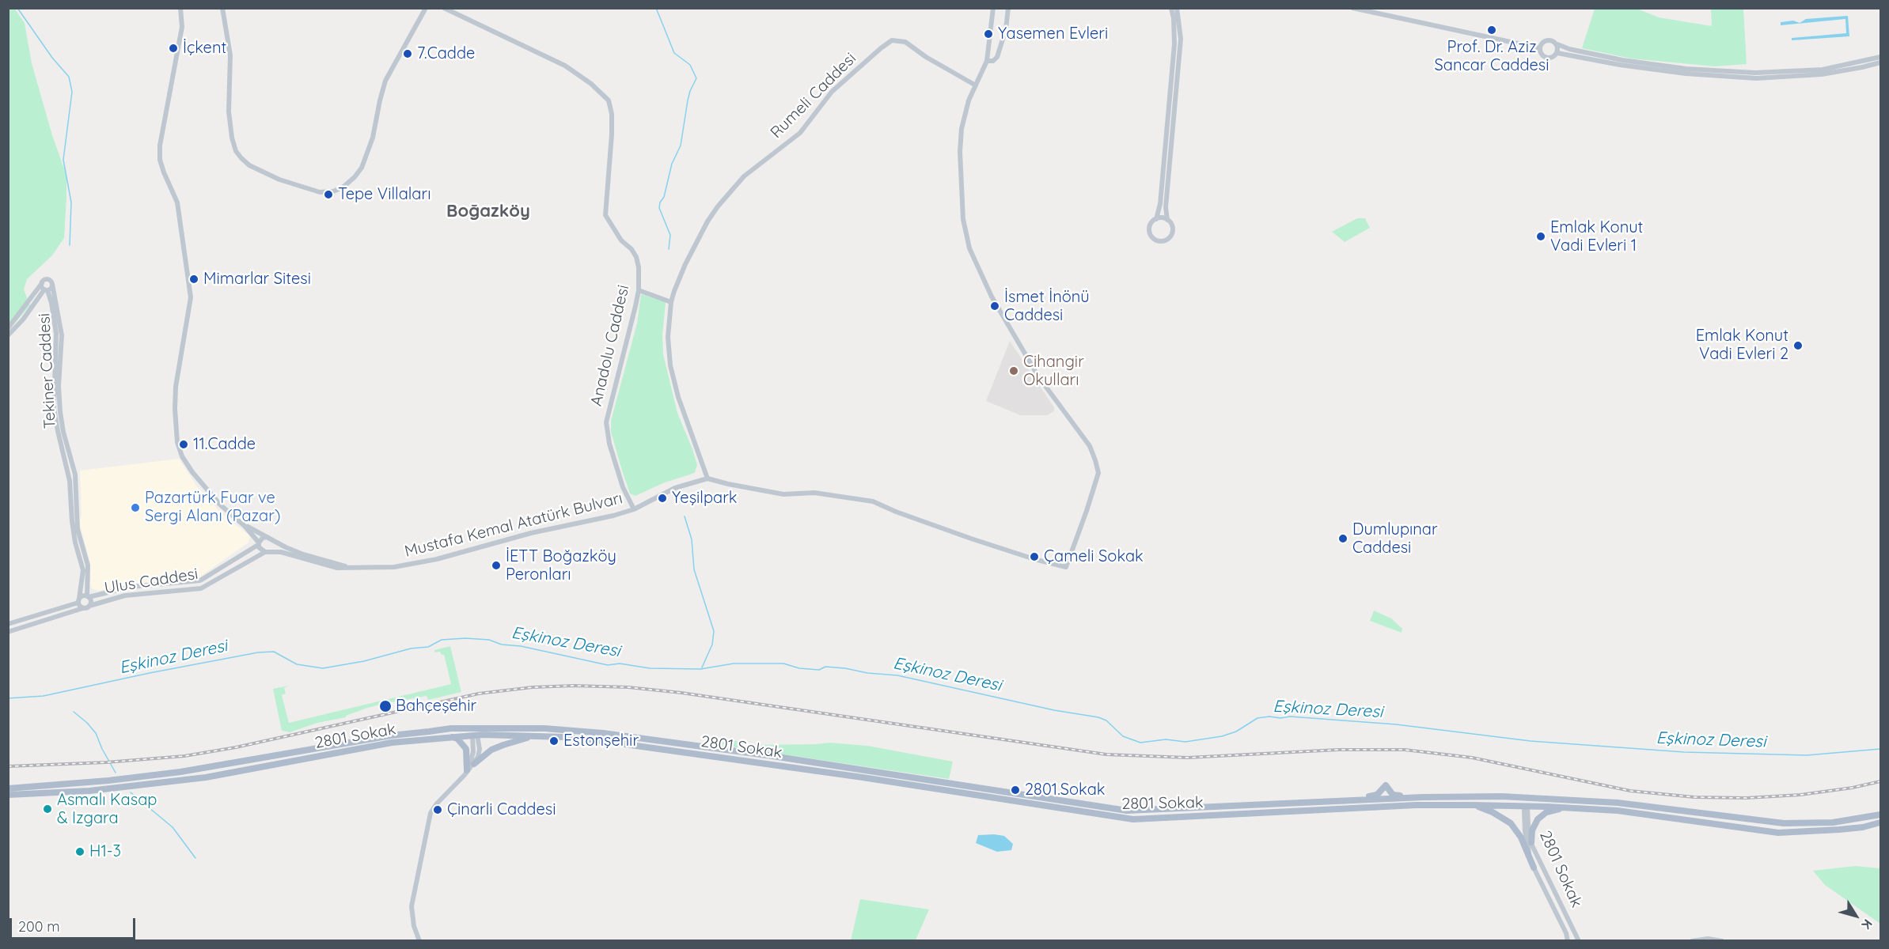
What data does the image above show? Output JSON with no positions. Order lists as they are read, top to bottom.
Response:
{
  "streets": {
    "main road": ["2801 Sokak"],
    "street": [
      "Rumeli Caddesi",
      "Anadolu Caddesi",
      "Tekiner Caddesi",
      "Mustafa Kemal Atatürk Bulvarı",
      "Ulus Caddesi"
    ]
  },
  "crossings": [
    ["Rumeli Caddesi", "Mustafa Kemal Atatürk Bulvarı"],
    ["Anadolu Caddesi", "Mustafa Kemal Atatürk Bulvarı"],
    ["Tekiner Caddesi", "Ulus Caddesi"],
    ["Mustafa Kemal Atatürk Bulvarı", "Ulus Caddesi"]
  ],
  "districts": ["Boğazköy"],
  "water": ["Eşkinoz Deresi"],
  "places": [
    "Prof. Dr. Aziz Sancar Caddesi",
    "Yasemen Evleri",
    "İçkent",
    "7.Cadde",
    "Tepe Villaları",
    "Emlak Konut Vadi Evleri 1",
    "Mimarlar Sitesi",
    "İsmet İnönü Caddesi",
    "Emlak Konut Vadi Evleri 2",
    "Cihangir Okulları",
    "11.Cadde",
    "Yeşilpark",
    "Pazartürk Fuar ve Sergi Alanı (Pazar)",
    "Dumlupınar Caddesi",
    "Çameli Sokak",
    "İETT Boğazköy Peronları",
    "Bahçeşehir",
    "Estonşehir",
    "2801.Sokak",
    "Asmalı Kasap & Izgara",
    "Çinarli Caddesi",
    "H1-3"
  ],
  "scale_bar": "200 m",
  "north": "bottom right"
}
